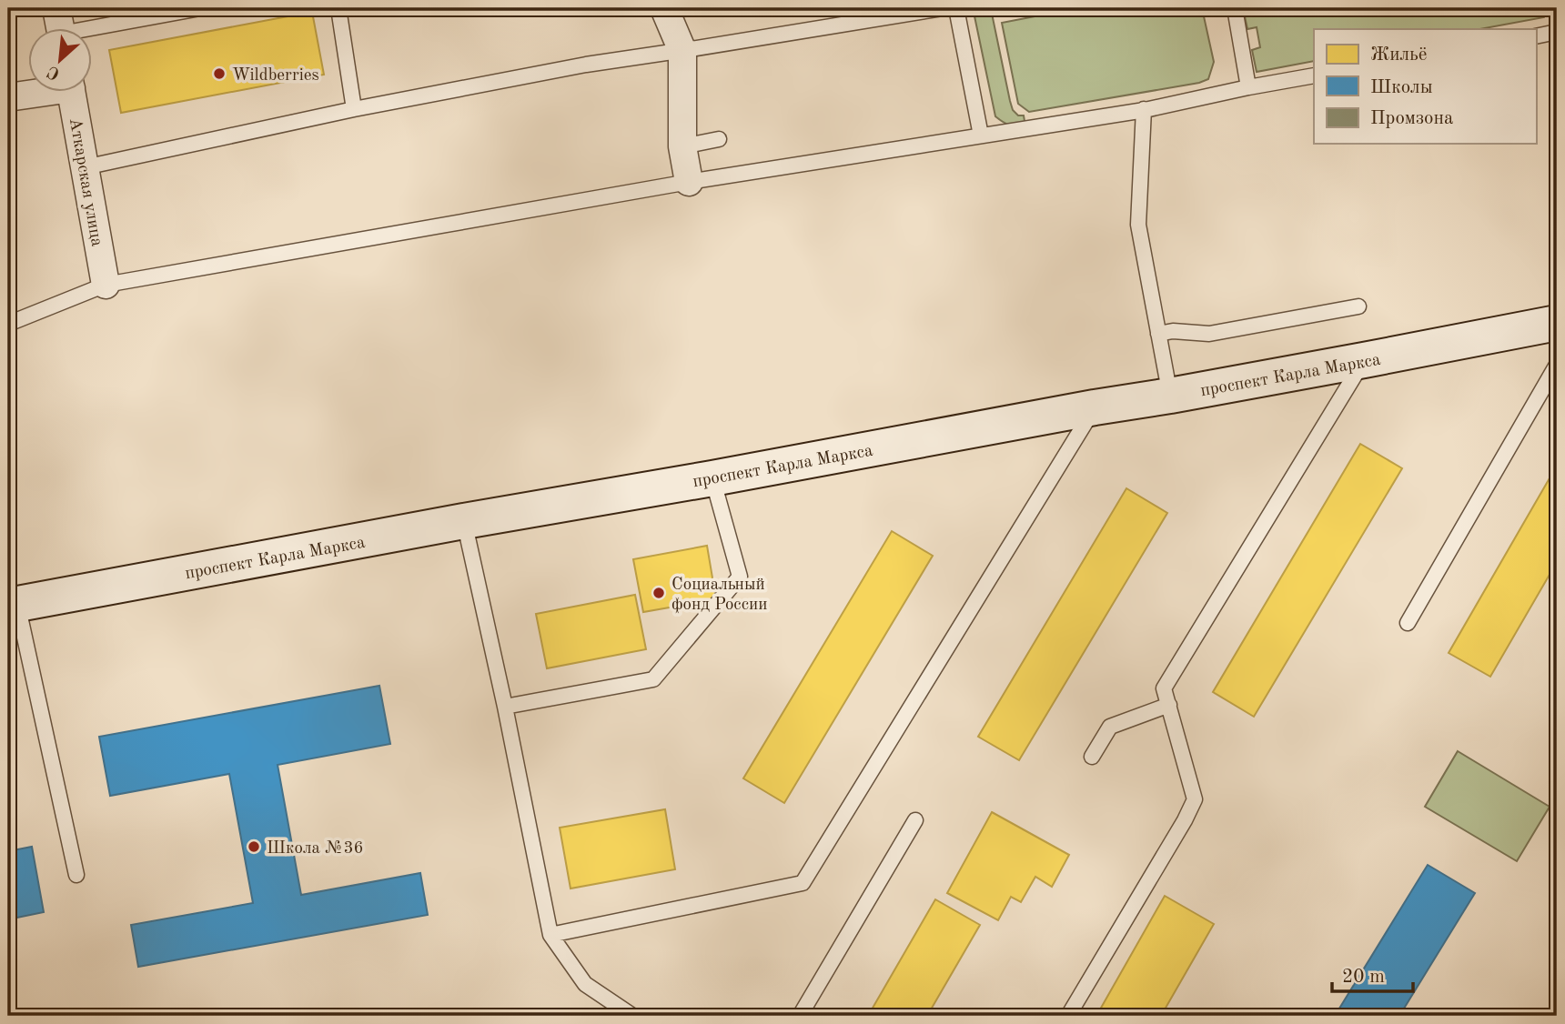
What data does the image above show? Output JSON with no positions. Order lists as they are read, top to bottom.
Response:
{
  "streets": {
    "street": ["Аткарская улица", "проспект Карла Маркса"]
  },
  "places": ["Wildberries", "Социальный фонд России", "Школа №36"],
  "legend": ["Жильё", "Школы", "Промзона"],
  "scale_bar": "20 m",
  "north": "bottom left"
}
